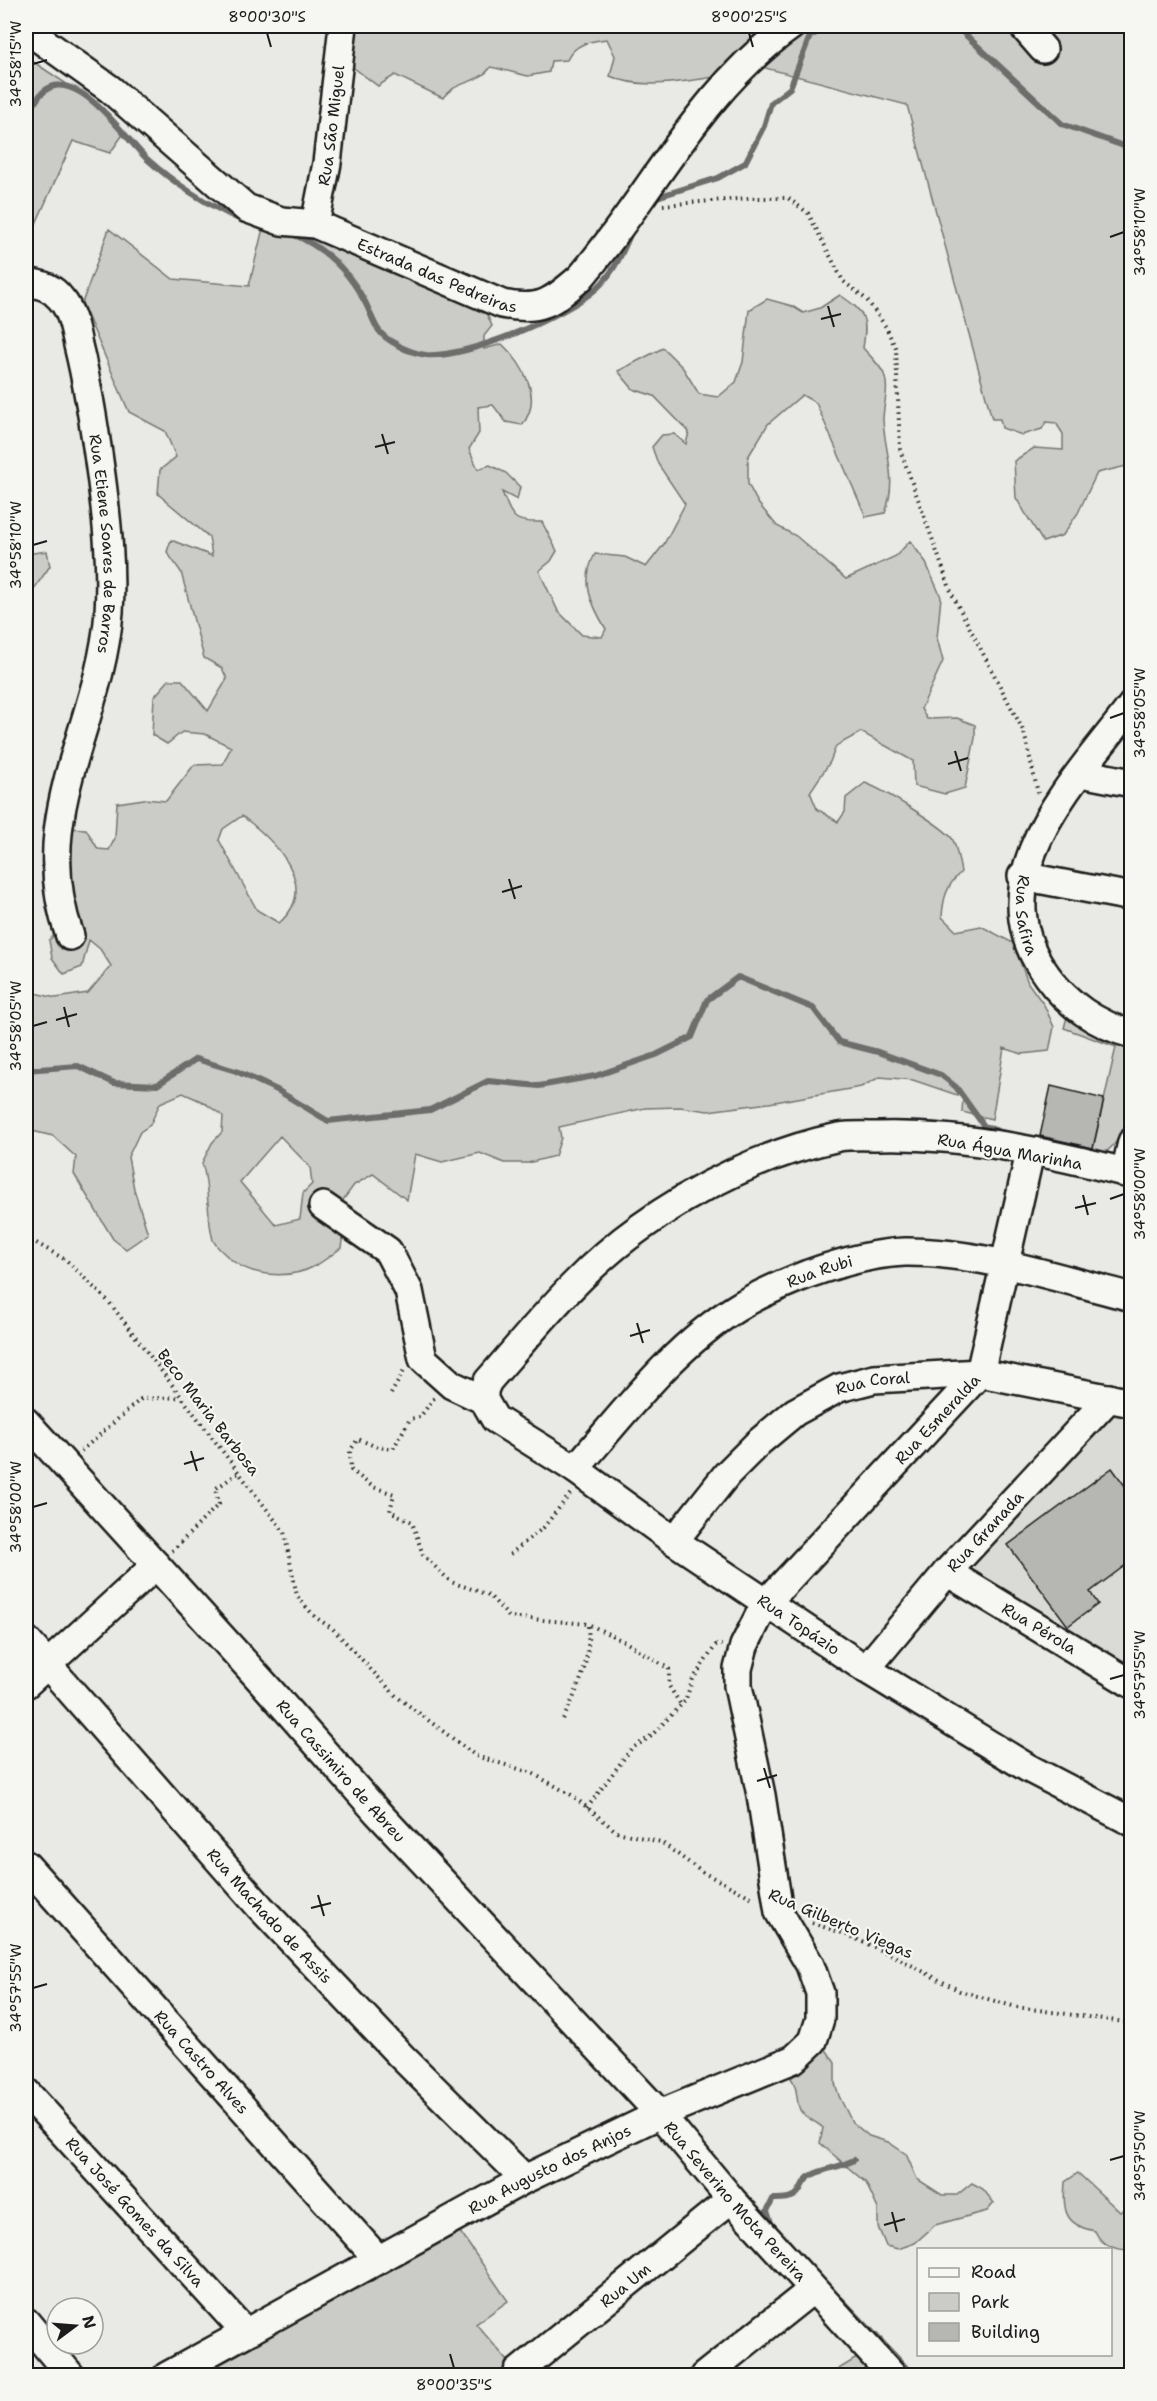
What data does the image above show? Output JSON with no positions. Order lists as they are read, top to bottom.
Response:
{
  "streets": {
    "street": [
      "Rua São Miguel",
      "Estrada das Pedreiras",
      "Rua Etiene Soares de Barros",
      "Rua Safira",
      "Rua Água Marinha",
      "Rua Rubi",
      "Rua Coral",
      "Rua Esmeralda",
      "Rua Granada",
      "Rua Topázio",
      "Rua Pérola",
      "Rua Cassimiro de Abreu",
      "Rua Machado de Assis",
      "Rua Castro Alves",
      "Rua Augusto dos Anjos",
      "Rua Severino Mota Pereira",
      "Rua José Gomes da Silva",
      "Rua Um"
    ],
    "path": ["Beco Maria Barbosa", "Rua Gilberto Viegas"]
  },
  "crossings": [
    ["Rua São Miguel", "Estrada das Pedreiras"],
    ["Rua Água Marinha", "Rua Esmeralda"],
    ["Rua Água Marinha", "Rua Topázio"],
    ["Rua Rubi", "Rua Esmeralda"],
    ["Rua Rubi", "Rua Topázio"],
    ["Rua Coral", "Rua Esmeralda"],
    ["Rua Coral", "Rua Granada"],
    ["Rua Coral", "Rua Topázio"],
    ["Beco Maria Barbosa", "Rua Gilberto Viegas"],
    ["Rua Esmeralda", "Rua Topázio"],
    ["Rua Esmeralda", "Rua Gilberto Viegas"],
    ["Rua Esmeralda", "Rua Augusto dos Anjos"],
    ["Rua Granada", "Rua Topázio"],
    ["Rua Granada", "Rua Pérola"],
    ["Rua Cassimiro de Abreu", "Rua Augusto dos Anjos"],
    ["Rua Cassimiro de Abreu", "Rua Severino Mota Pereira"],
    ["Rua Machado de Assis", "Rua Augusto dos Anjos"],
    ["Rua Gilberto Viegas", "Rua Augusto dos Anjos"],
    ["Rua Castro Alves", "Rua Augusto dos Anjos"],
    ["Rua Augusto dos Anjos", "Rua Severino Mota Pereira"],
    ["Rua Augusto dos Anjos", "Rua José Gomes da Silva"],
    ["Rua Severino Mota Pereira", "Rua Um"]
  ],
  "legend": ["Road", "Park", "Building"],
  "north": "right",
  "coordinates": [
    "8°00'30\"S",
    "8°00'25\"S",
    "34°58'15\"W",
    "34°58'10\"W",
    "34°58'05\"W",
    "34°58'00\"W",
    "34°57'55\"W",
    "34°57'50\"W",
    "8°00'35\"S"
  ]
}
